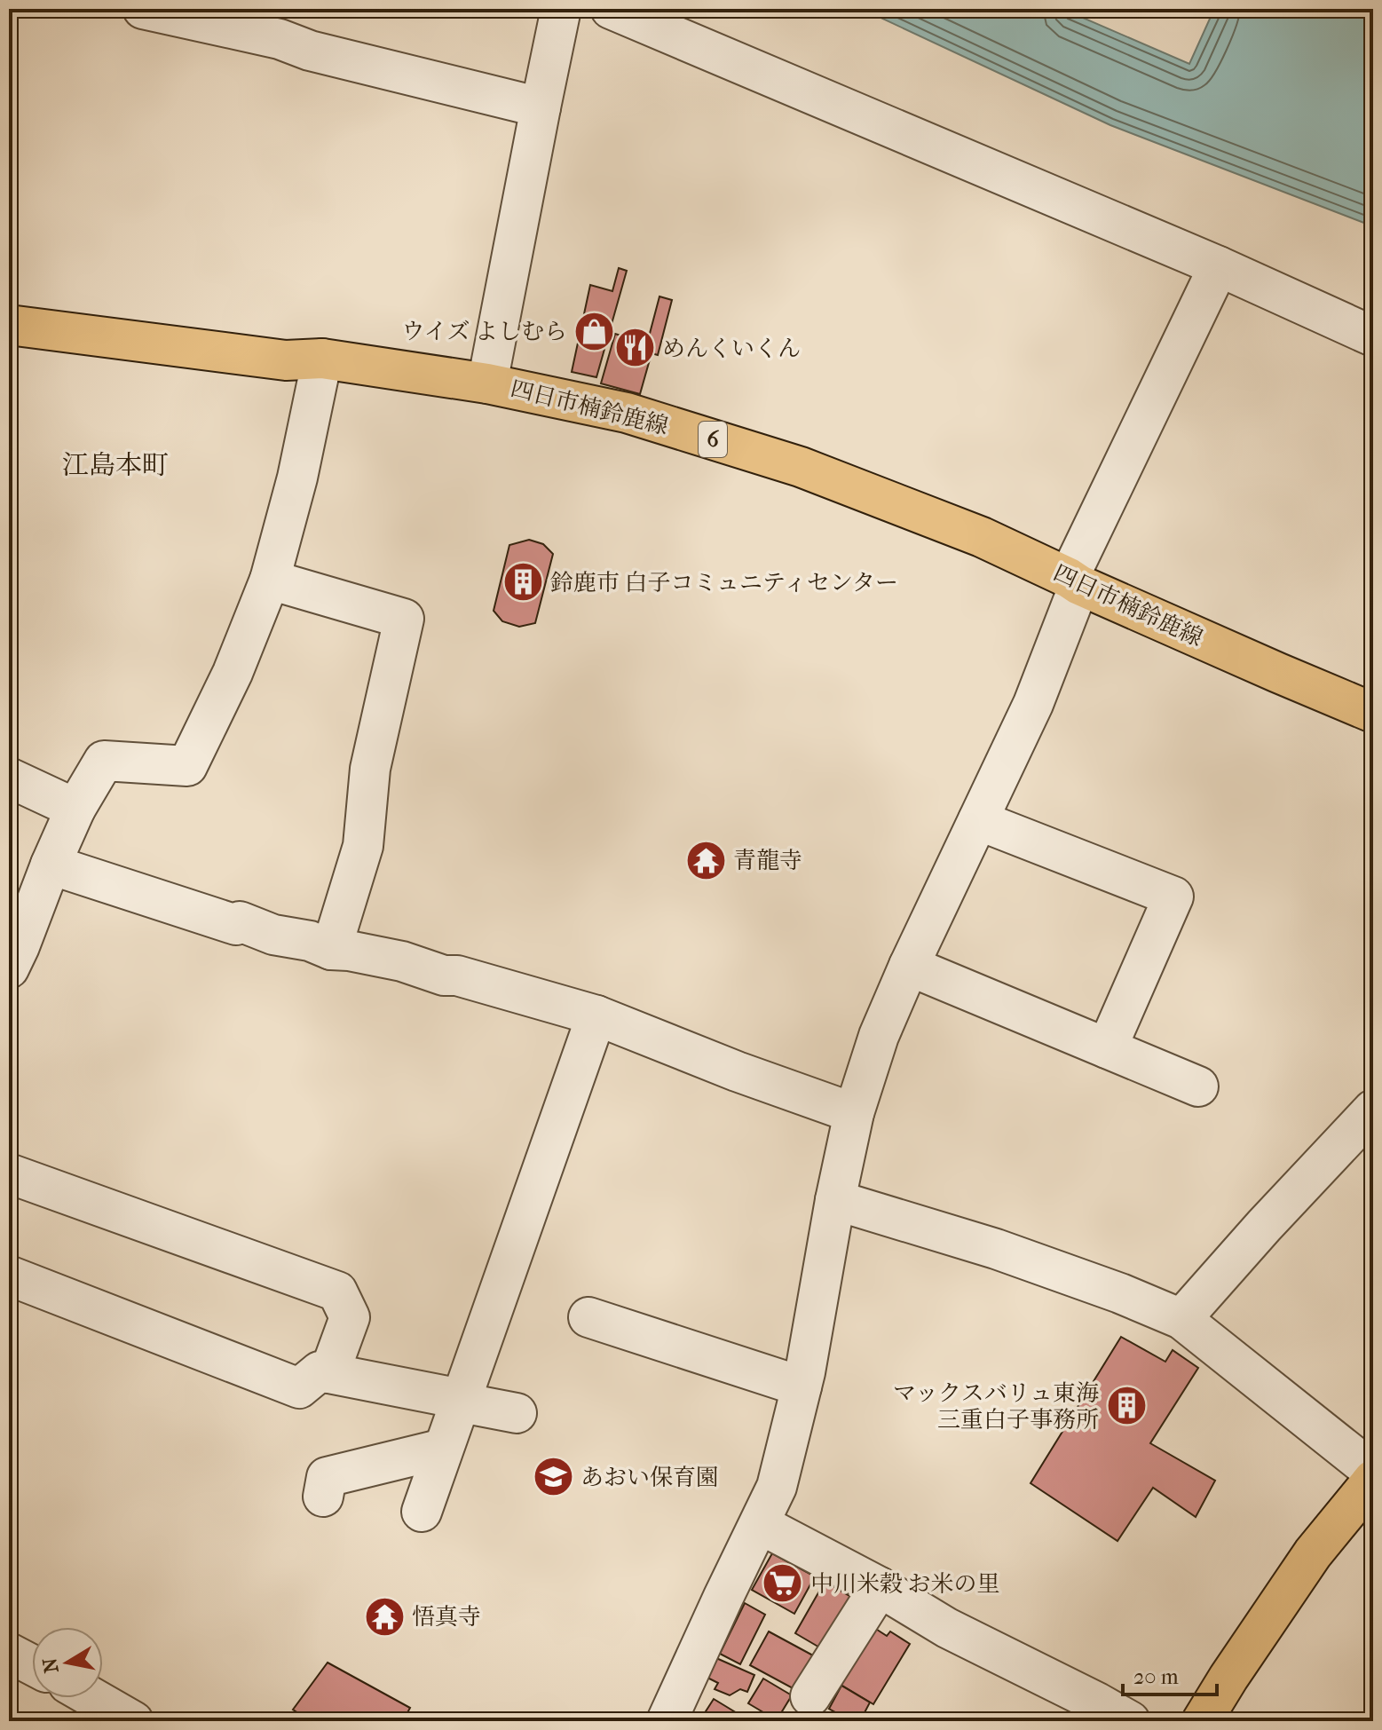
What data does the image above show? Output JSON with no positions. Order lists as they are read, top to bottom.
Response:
{
  "streets": {
    "main road": ["四日市楠鈴鹿線", "6"]
  },
  "districts": ["江島本町"],
  "places": {
    "shop": ["ウイズ よしむら"],
    "restaurant": ["めんくいくん"],
    "building": ["鈴鹿市 白子コミュニティセンター", "マックスバリュ東海 三重白子事務所"],
    "temple": ["青龍寺", "悟真寺"],
    "school or university": ["あおい保育園"],
    "supermarket": ["中川米穀 お米の里"]
  },
  "scale_bar": "20 m",
  "north": "left"
}
